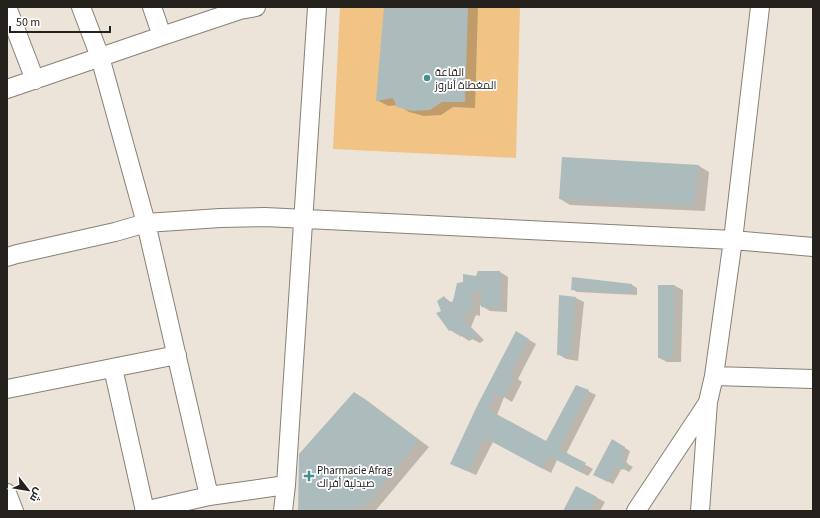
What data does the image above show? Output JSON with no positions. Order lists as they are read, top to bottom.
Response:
{
  "places": {
    "other": ["القاعة المغطاة أناروز"],
    "health": ["Pharmacie Afrag صيدلية أفراك"]
  },
  "scale_bar": "50 m",
  "north": "bottom right"
}
